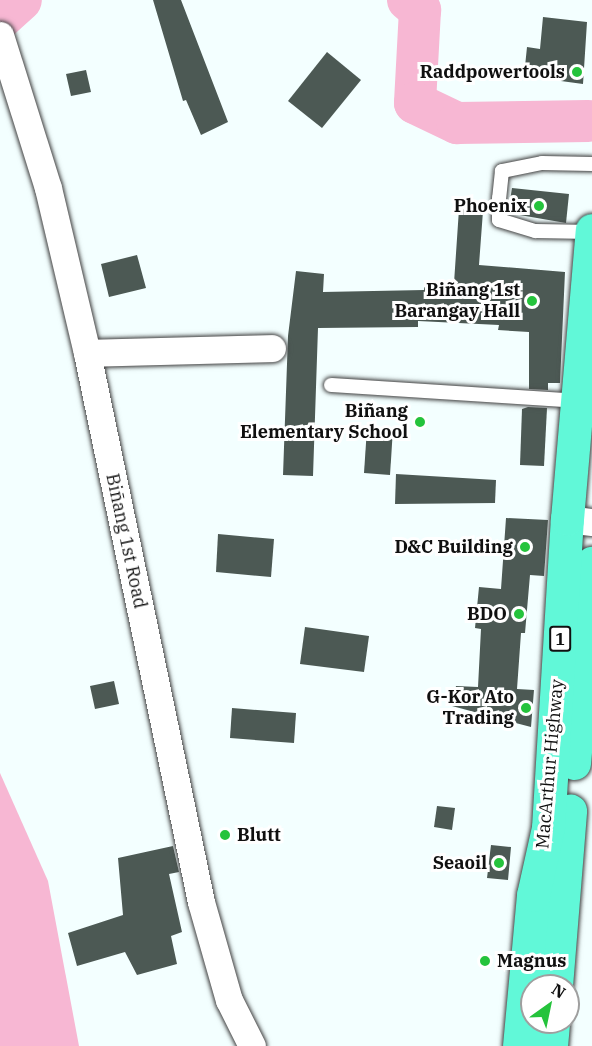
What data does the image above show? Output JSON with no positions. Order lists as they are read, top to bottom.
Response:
{
  "streets": {
    "highway": ["1", "MacArthur Highway"],
    "street": ["Biñang 1st Road"]
  },
  "places": [
    "Raddpowertools",
    "Phoenix",
    "Biñang 1st Barangay Hall",
    "Biñang Elementary School",
    "D&C Building",
    "BDO",
    "G-Kor Ato Trading",
    "Blutt",
    "Seaoil",
    "Magnus"
  ],
  "north": "top right"
}
